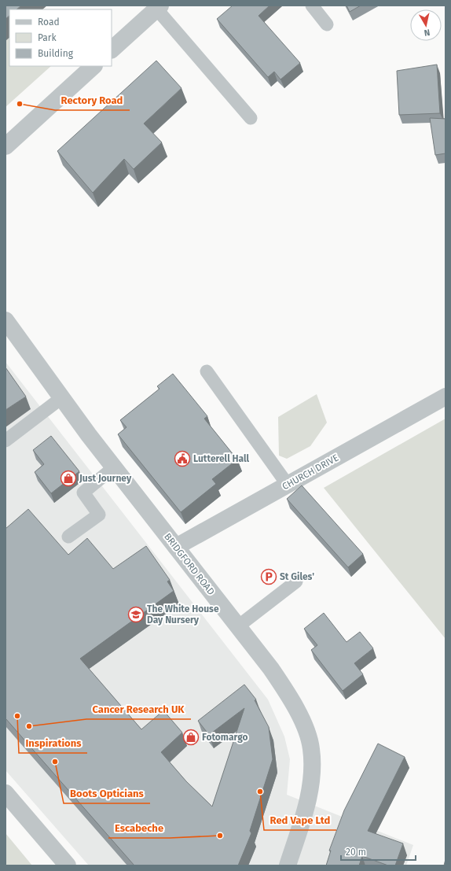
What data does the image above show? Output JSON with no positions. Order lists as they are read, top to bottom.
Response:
{
  "streets": {
    "street": ["CHURCH DRIVE", "BRIDGFORD ROAD"]
  },
  "crossings": [
    ["CHURCH DRIVE", "BRIDGFORD ROAD"]
  ],
  "places": {
    "other": [
      "Rectory Road",
      "Inspirations",
      "Cancer Research UK",
      "Boots Opticians",
      "Red Vape Ltd",
      "Escabeche"
    ],
    "public building": ["Lutterell Hall"],
    "shop": ["Just Journey", "Fotomargo"],
    "parking": ["St Giles'"],
    "school or university": ["The White House Day Nursery"]
  },
  "legend": ["Road", "Park", "Building"],
  "scale_bar": "20 m",
  "north": "bottom"
}
